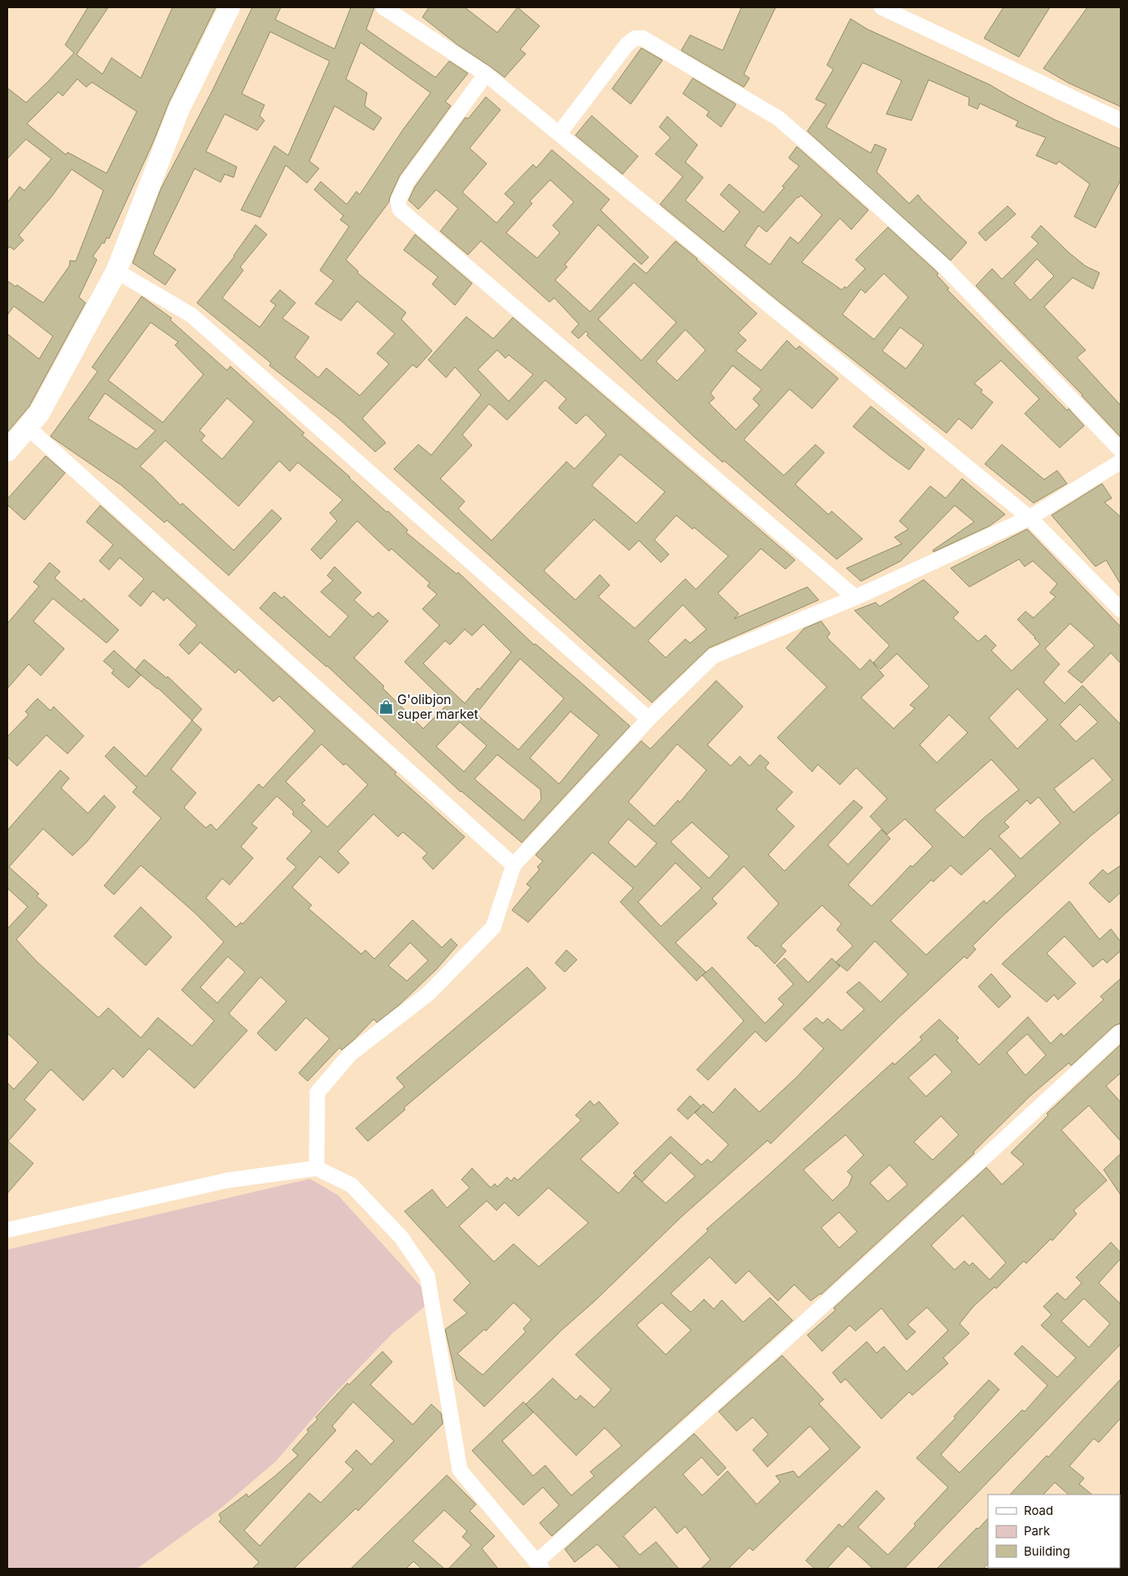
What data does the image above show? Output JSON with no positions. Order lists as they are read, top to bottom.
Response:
{
  "places": {
    "shop": ["G'olibjon super market"]
  },
  "legend": ["Road", "Park", "Building"]
}
